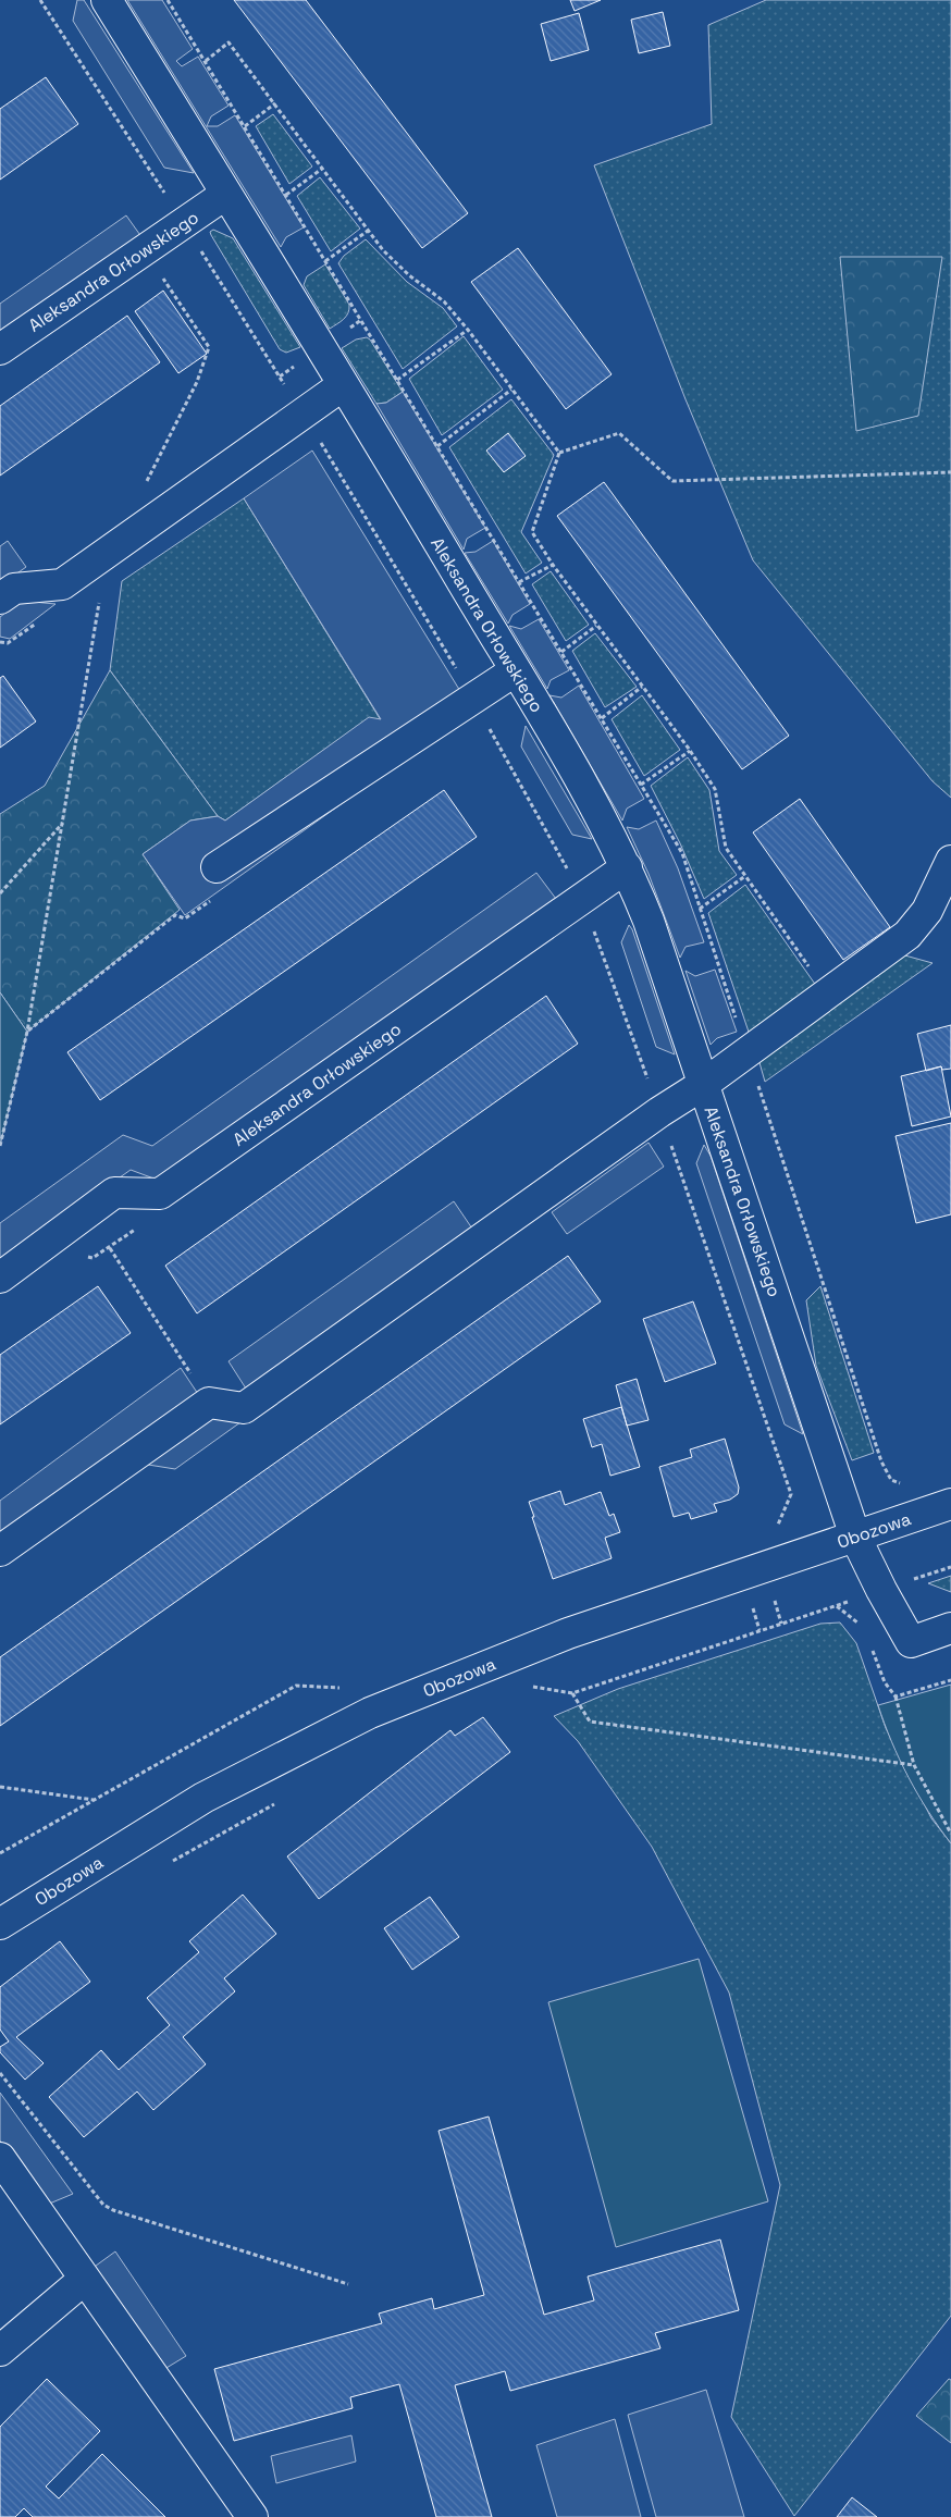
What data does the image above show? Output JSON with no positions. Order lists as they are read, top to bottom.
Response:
{
  "streets": {
    "street": ["Aleksandra Orłowskiego", "Obozowa"]
  },
  "crossings": [
    ["Aleksandra Orłowskiego", "Obozowa"]
  ]
}
